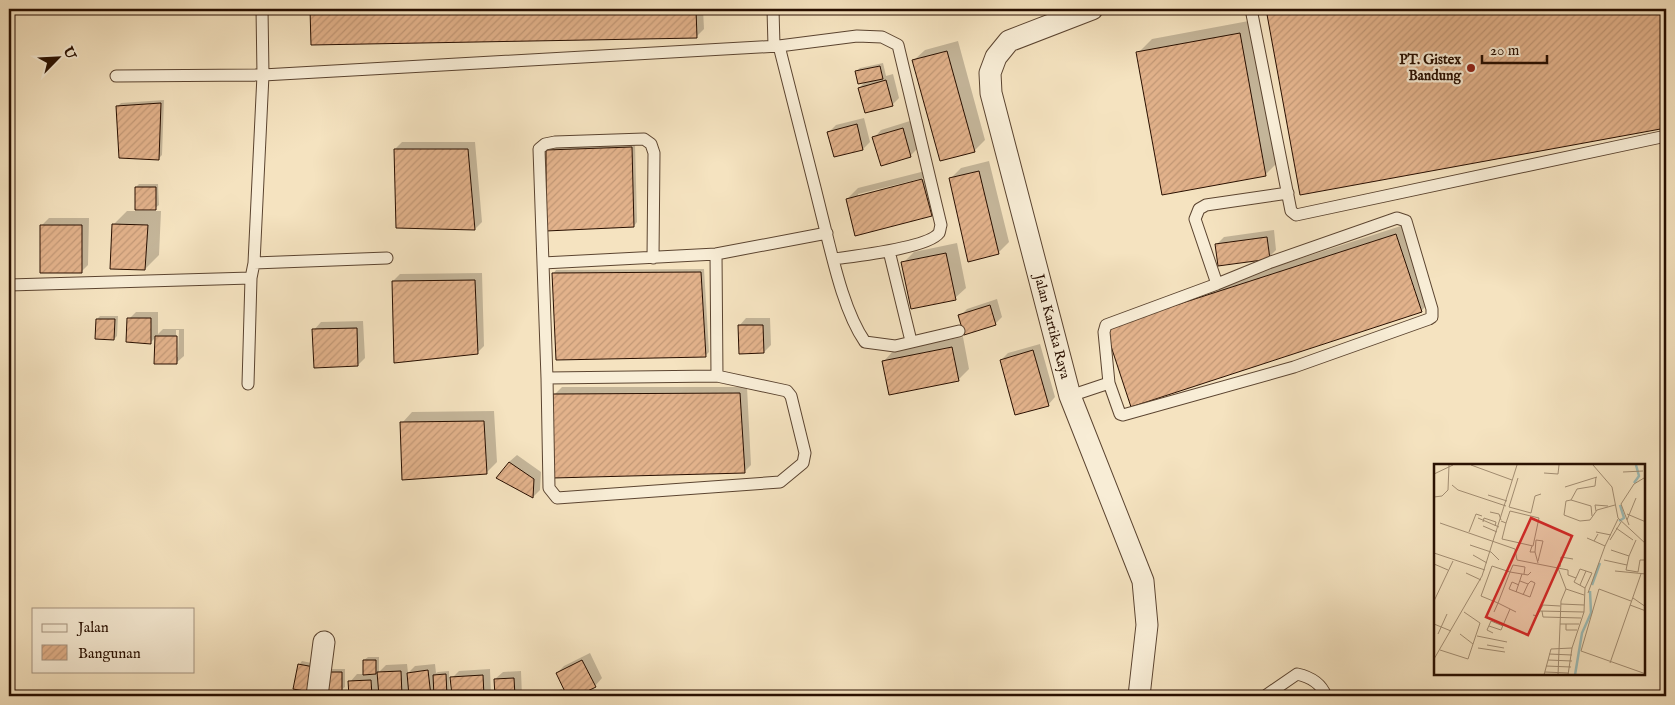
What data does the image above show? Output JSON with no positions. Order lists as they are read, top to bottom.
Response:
{
  "streets": {
    "street": ["Jalan Kartika Raya"]
  },
  "places": ["PT. Gistex Bandung"],
  "legend": ["Jalan", "Bangunan"],
  "scale_bar": "20 m",
  "north": "top right"
}
